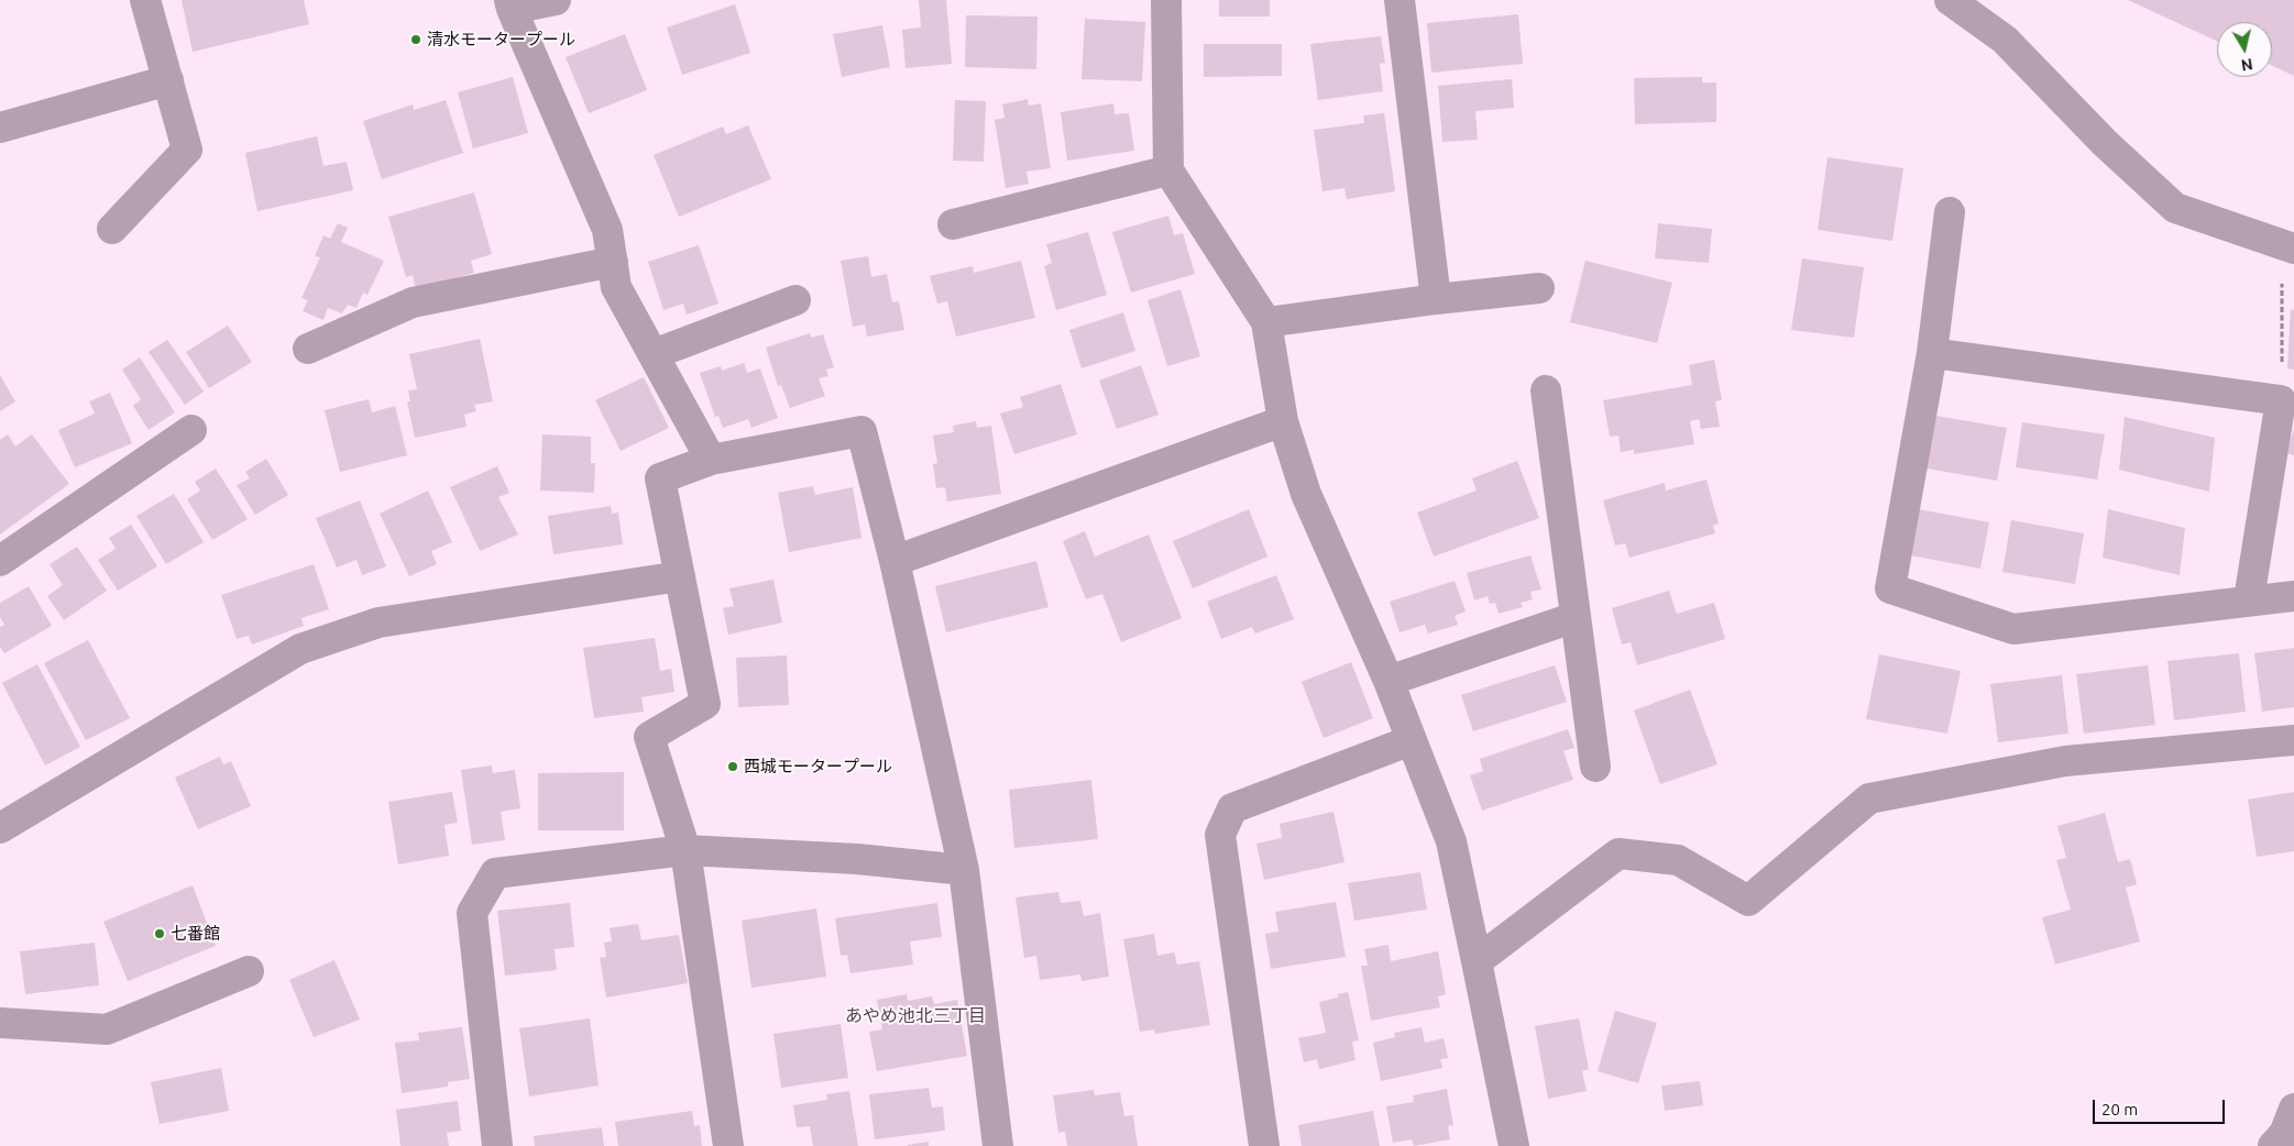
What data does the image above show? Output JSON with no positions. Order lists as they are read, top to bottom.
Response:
{
  "districts": ["あやめ池北三丁目"],
  "places": ["清水モータープール", "西城モータープール", "七番館"],
  "scale_bar": "20 m",
  "north": "bottom"
}
